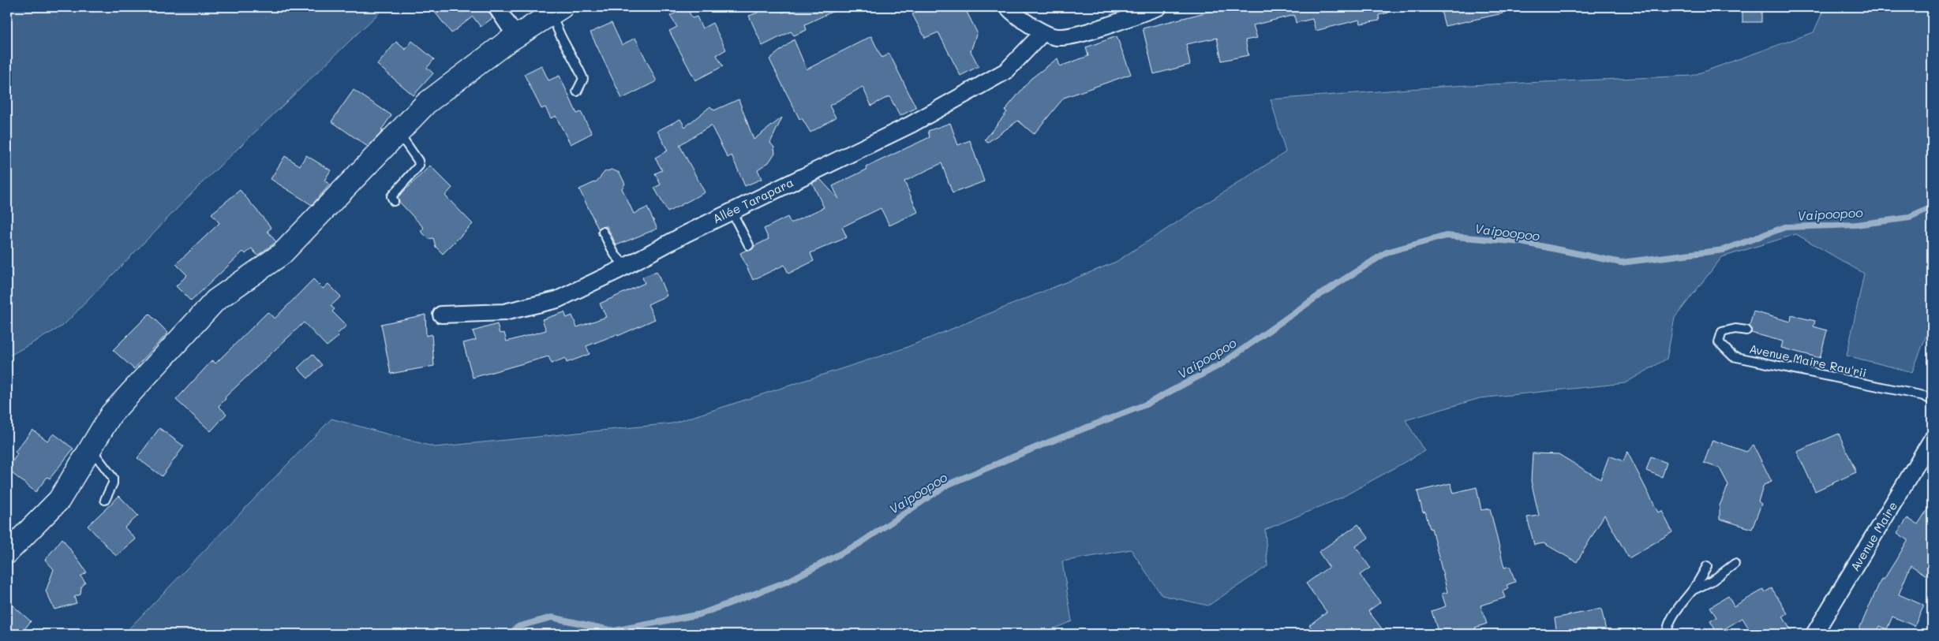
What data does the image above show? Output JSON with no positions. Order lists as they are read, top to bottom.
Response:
{
  "streets": {
    "street": ["Allée Tarapara", "Avenue Maire"],
    "lane": ["Avenue Maire Rau'rii"]
  },
  "water": ["Vaipoopoo"]
}
